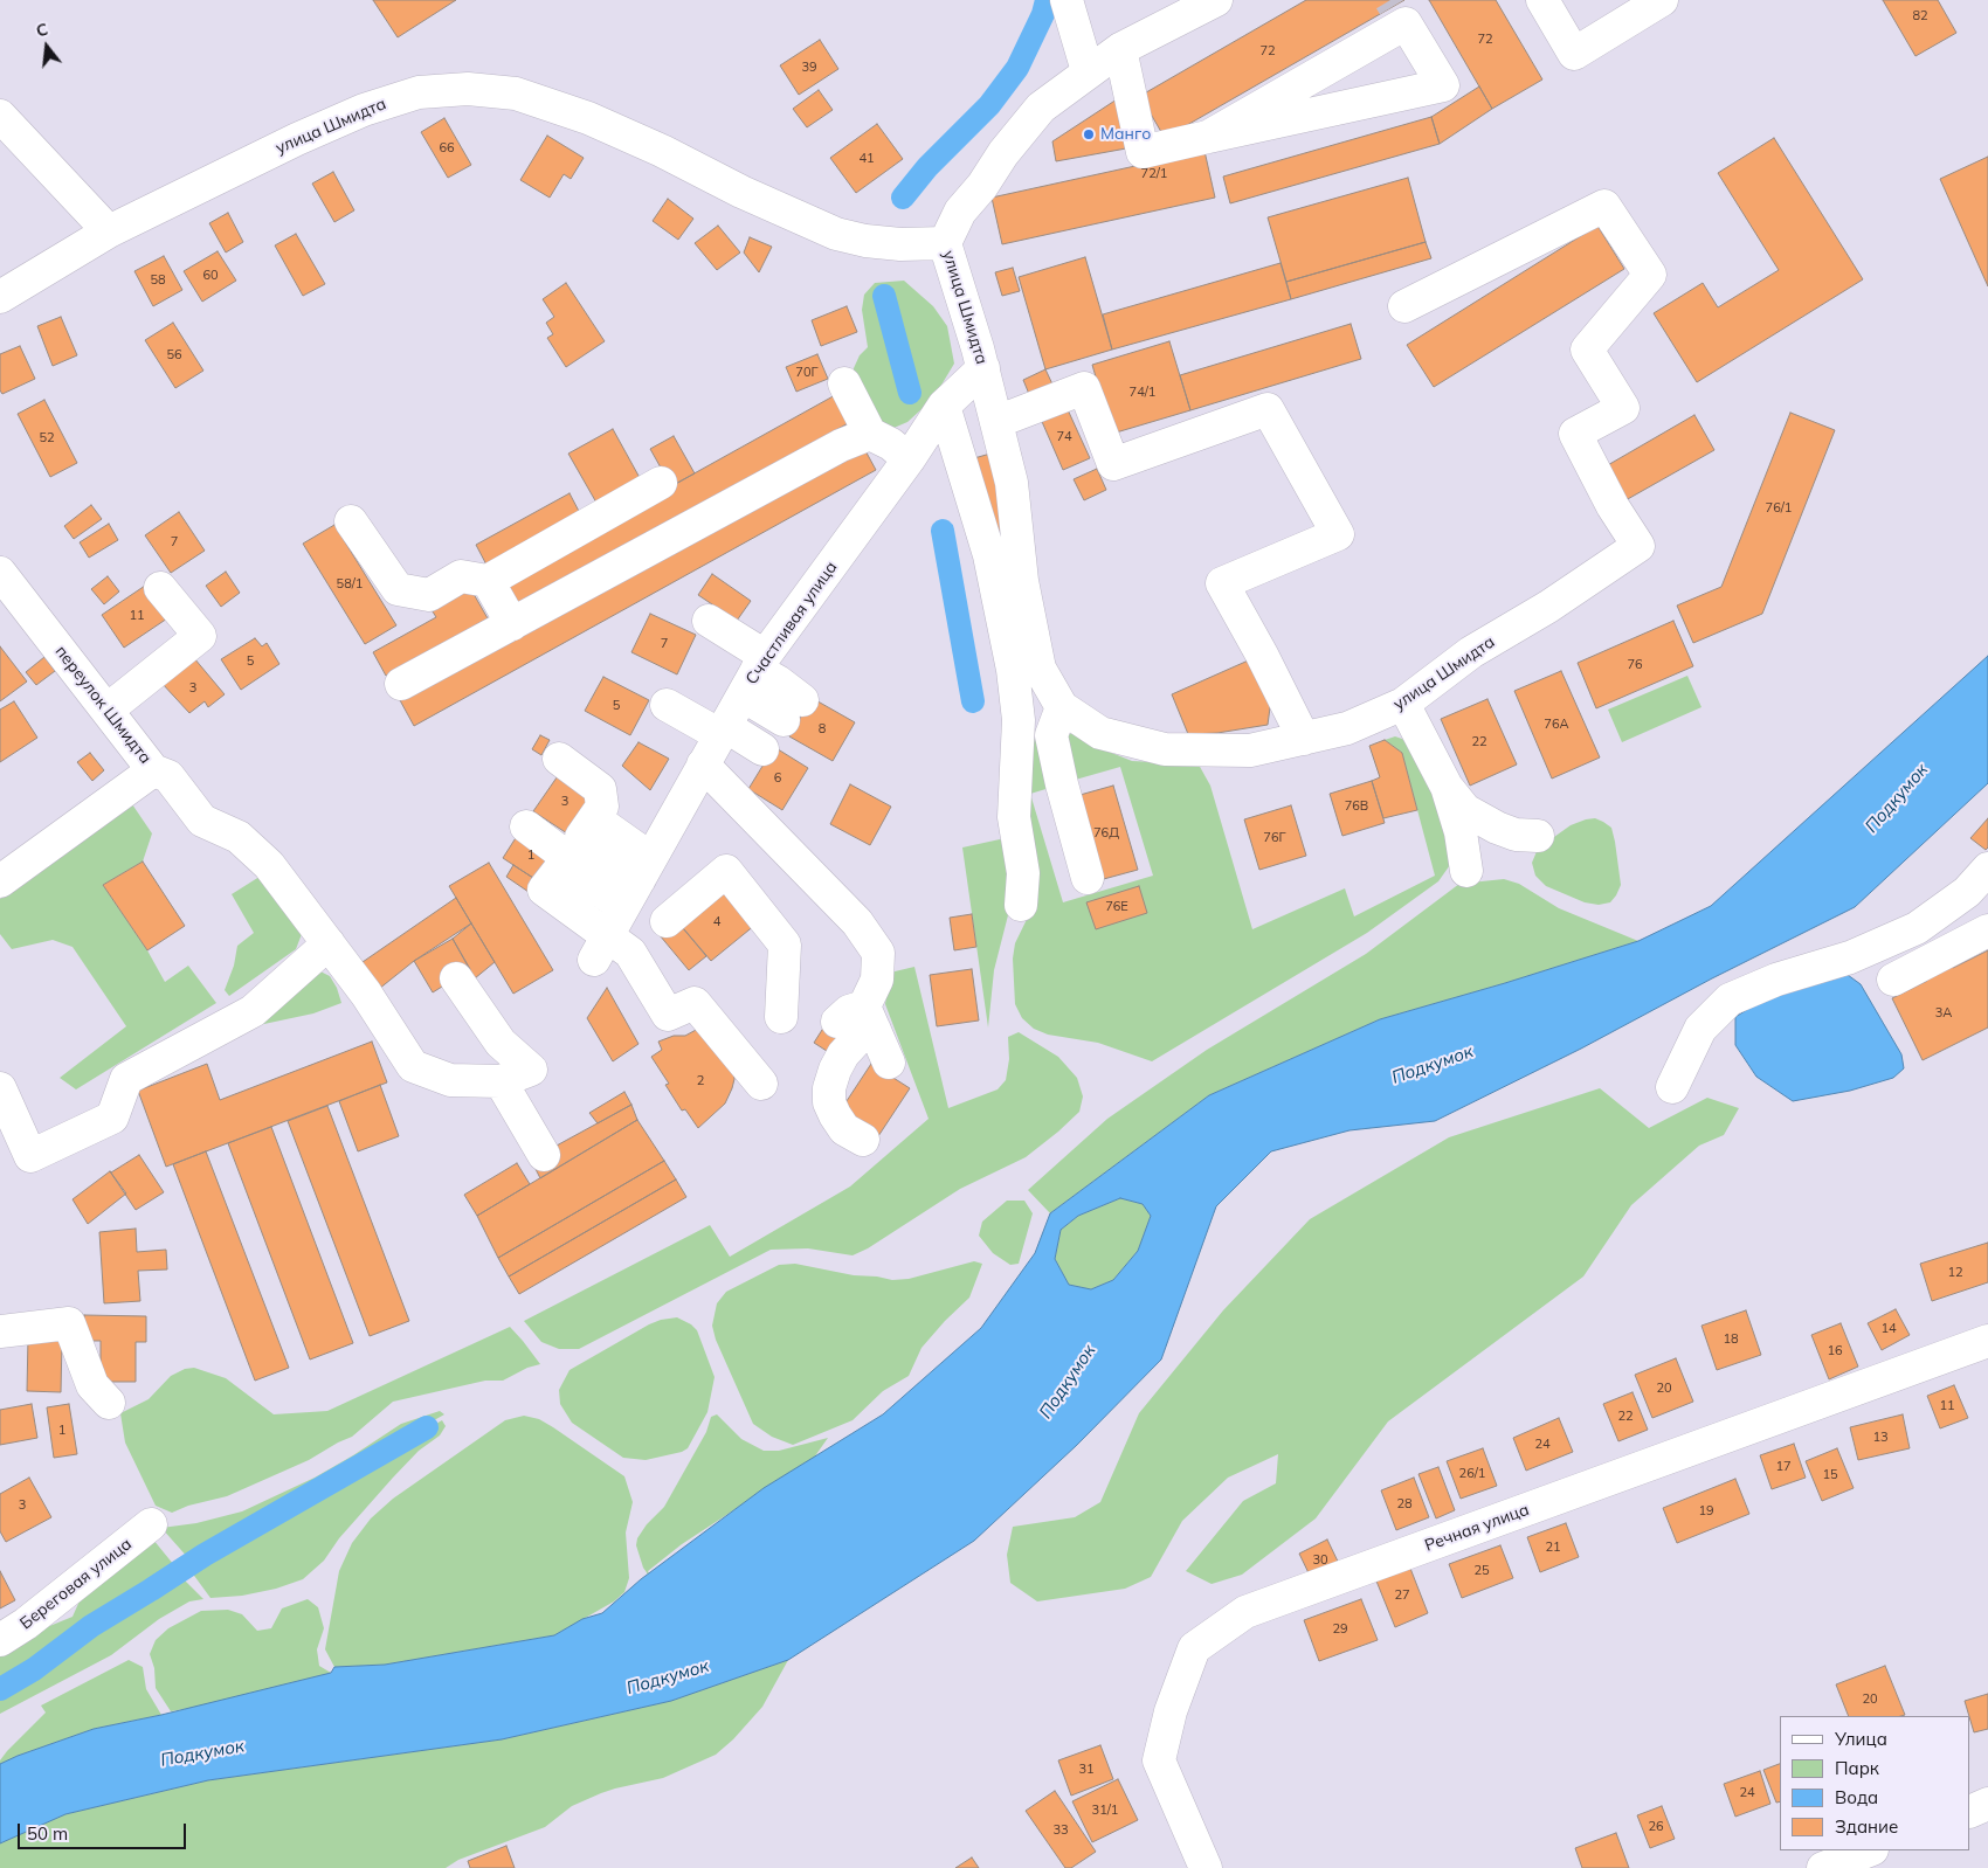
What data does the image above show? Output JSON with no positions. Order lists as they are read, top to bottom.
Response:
{
  "streets": {
    "street": [
      "улица Шмидта",
      "Счастливая улица",
      "переулок Шмидта",
      "Речная улица",
      "Береговая улица"
    ]
  },
  "crossings": [
    ["улица Шмидта", "Счастливая улица"]
  ],
  "water": ["Подкумок"],
  "places": ["Манго"],
  "house_numbers": [
    "82",
    "72",
    "72",
    "39",
    "66",
    "41",
    "72/1",
    "60",
    "58",
    "56",
    "70Г",
    "74/1",
    "74",
    "52",
    "76/1",
    "7",
    "58/1",
    "11",
    "7",
    "5",
    "76",
    "3",
    "5",
    "76А",
    "8",
    "22",
    "6",
    "3",
    "76В",
    "76Д",
    "76Г",
    "1",
    "76Е",
    "4",
    "3А",
    "2",
    "12",
    "14",
    "18",
    "16",
    "20",
    "11",
    "22",
    "1",
    "13",
    "24",
    "17",
    "26/1",
    "15",
    "28",
    "3",
    "19",
    "21",
    "30",
    "25",
    "27",
    "29",
    "20",
    "31",
    "24",
    "31/1",
    "26",
    "33"
  ],
  "legend": [
    "Улица",
    "Парк",
    "Вода",
    "Здание"
  ],
  "scale_bar": "50 m",
  "north": "top"
}
